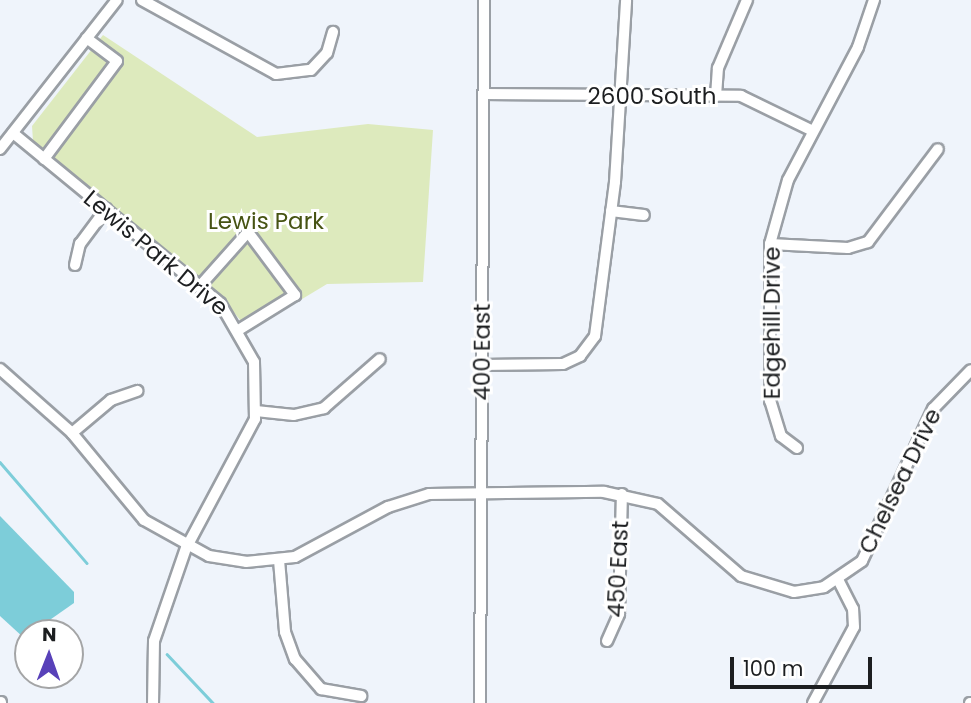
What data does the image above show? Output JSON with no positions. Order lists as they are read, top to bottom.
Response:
{
  "streets": {
    "street": [
      "2600 South",
      "Lewis Park Drive",
      "Edgehill Drive",
      "400 East",
      "Chelsea Drive",
      "450 East"
    ]
  },
  "crossings": [
    ["2600 South", "Edgehill Drive"],
    ["2600 South", "400 East"],
    ["Lewis Park Drive", "Chelsea Drive"],
    ["400 East", "Chelsea Drive"],
    ["Chelsea Drive", "450 East"]
  ],
  "parks": ["Lewis Park"],
  "scale_bar": "100 m",
  "north": "top"
}
